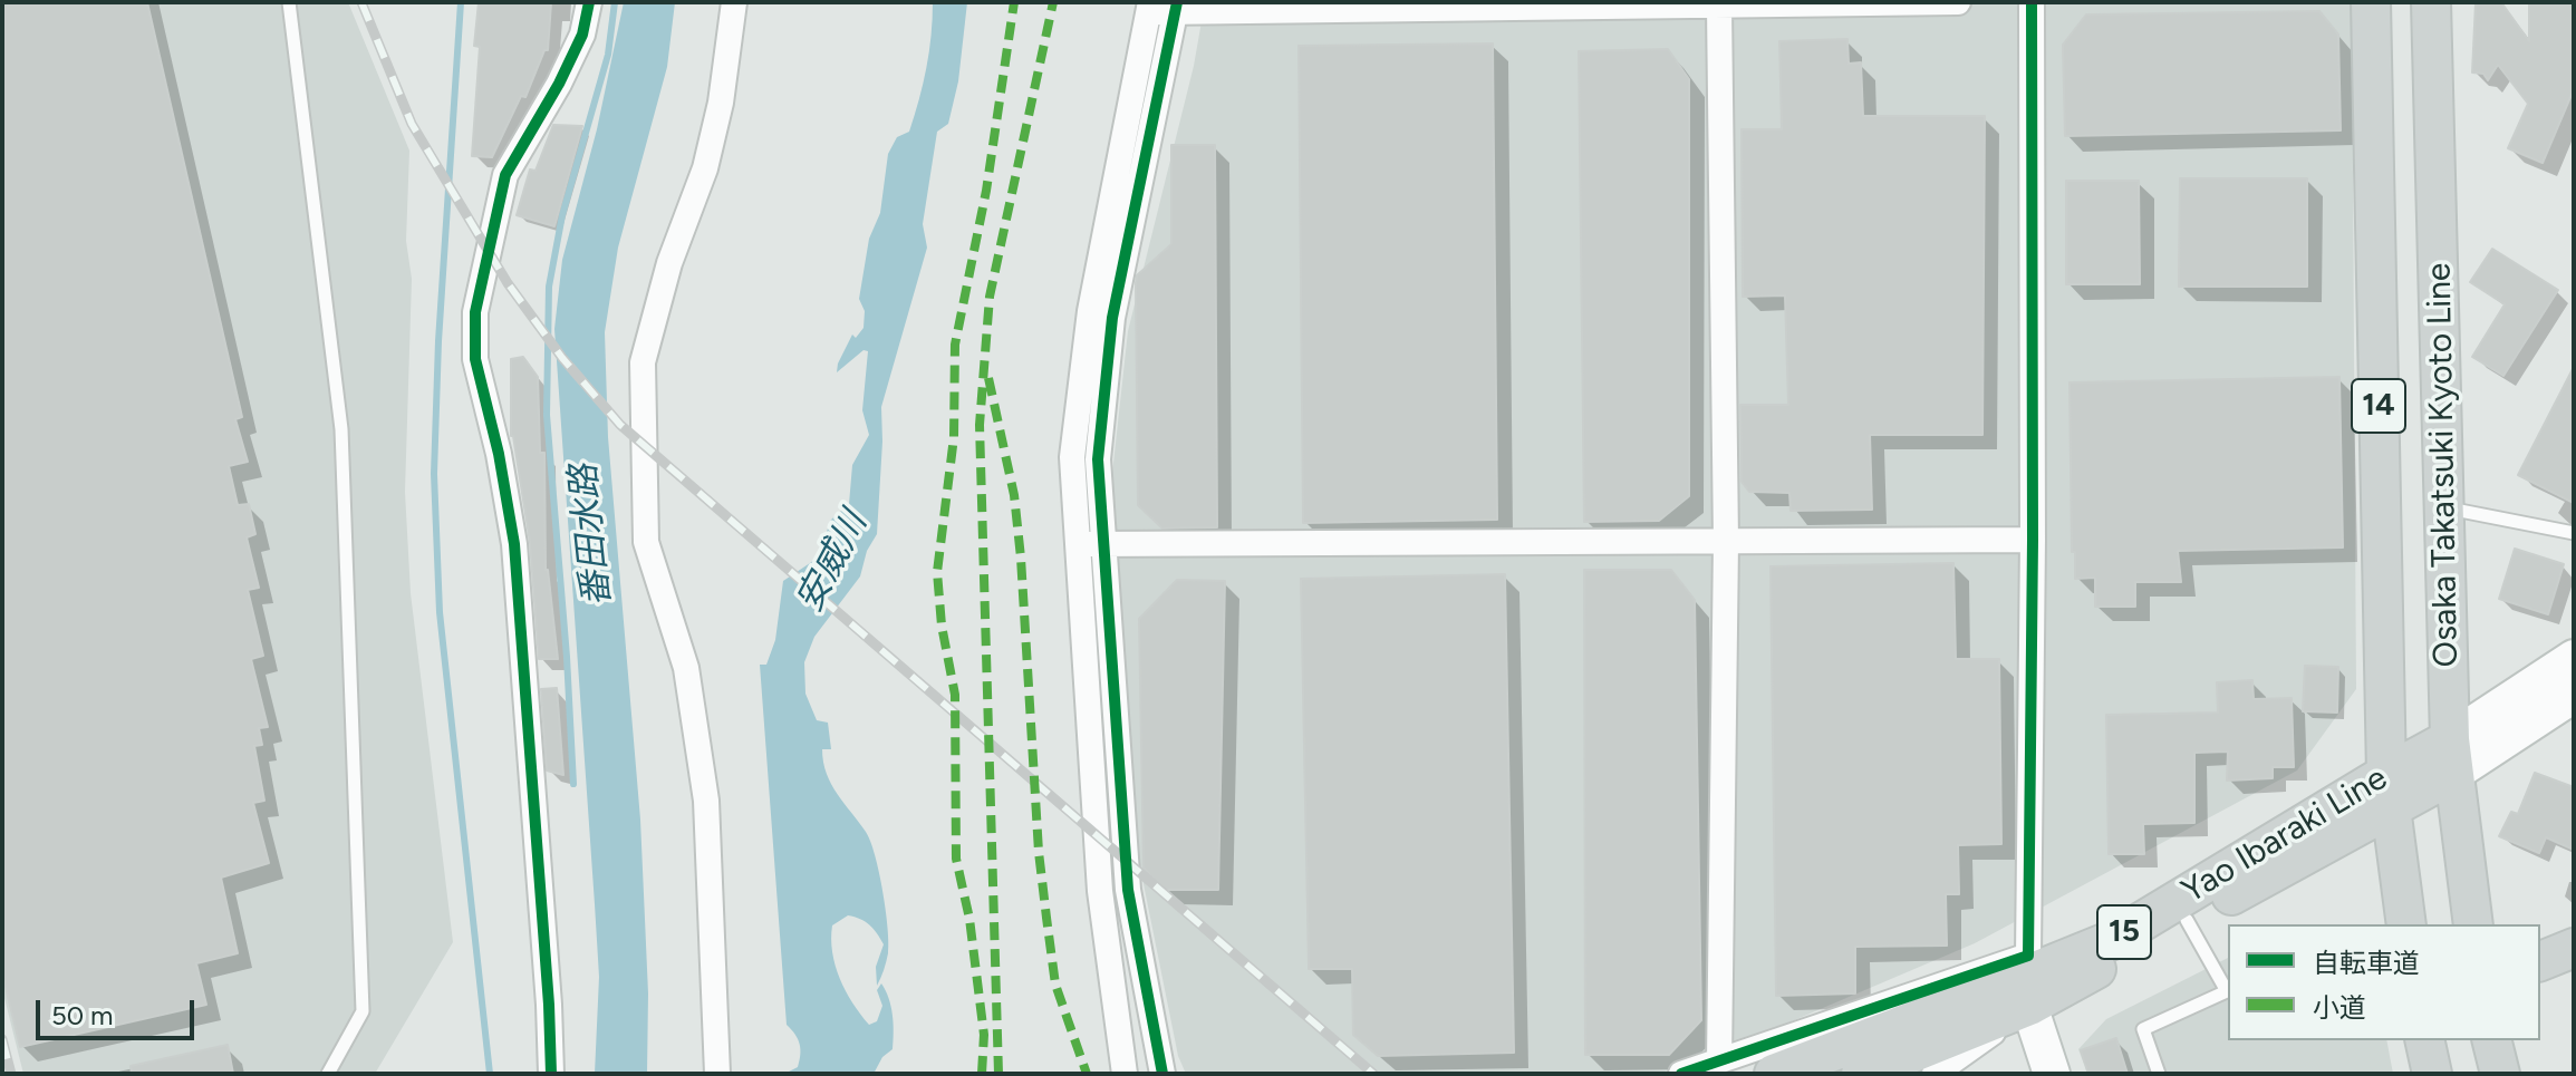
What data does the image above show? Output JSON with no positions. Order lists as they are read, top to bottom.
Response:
{
  "streets": {
    "main road": [
      "14",
      "Osaka Takatsuki Kyoto Line",
      "Yao Ibaraki Line",
      "15"
    ]
  },
  "crossings": [
    ["Osaka Takatsuki Kyoto Line", "Yao Ibaraki Line"]
  ],
  "water": ["番田水路", "安威川"],
  "legend": ["自転車道", "小道"],
  "scale_bar": "50 m"
}
